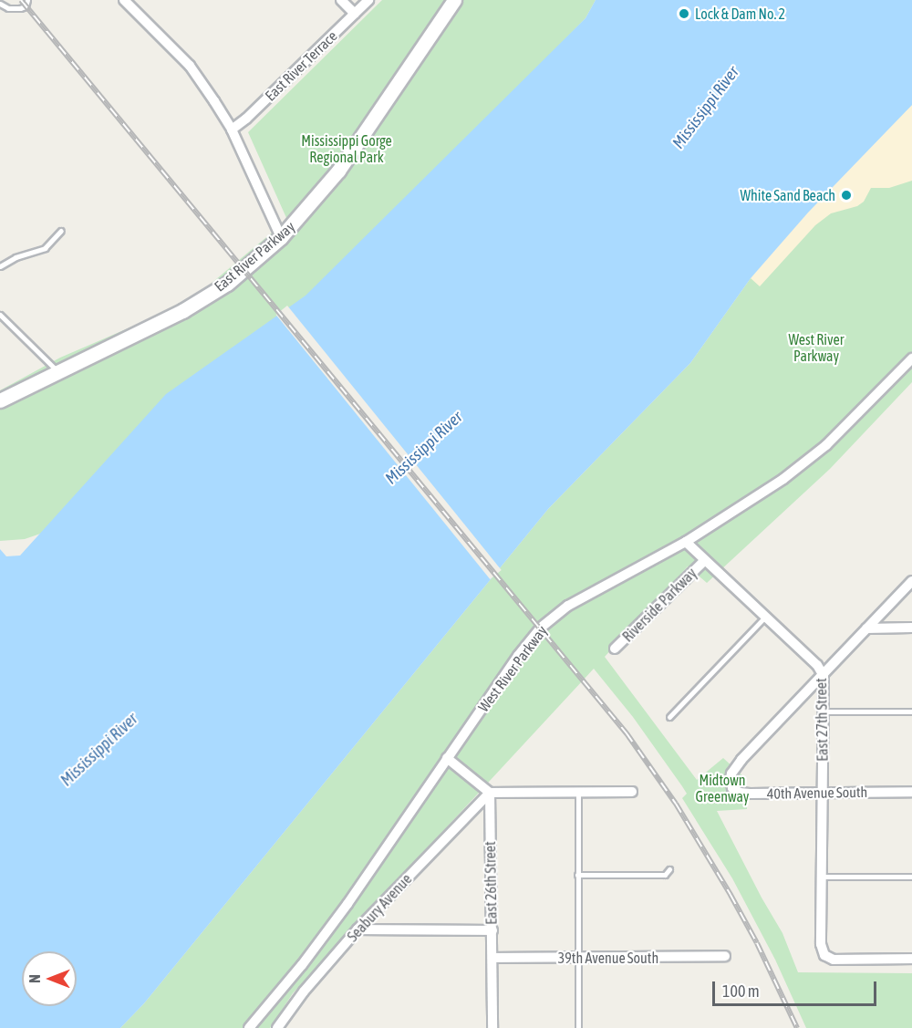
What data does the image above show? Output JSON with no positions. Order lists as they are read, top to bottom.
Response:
{
  "streets": {
    "street": [
      "East River Terrace",
      "East River Parkway",
      "Riverside Parkway",
      "West River Parkway",
      "East 27th Street",
      "40th Avenue South",
      "East 26th Street",
      "Seabury Avenue",
      "39th Avenue South"
    ]
  },
  "crossings": [
    ["Riverside Parkway", "East 27th Street"],
    ["West River Parkway", "East 27th Street"],
    ["East 27th Street", "40th Avenue South"],
    ["East 26th Street", "Seabury Avenue"],
    ["East 26th Street", "39th Avenue South"]
  ],
  "water": ["Mississippi River"],
  "parks": ["Mississippi Gorge Regional Park", "West River Parkway", "Midtown Greenway"],
  "places": ["Lock & Dam No. 2", "White Sand Beach"],
  "scale_bar": "100 m",
  "north": "left"
}
